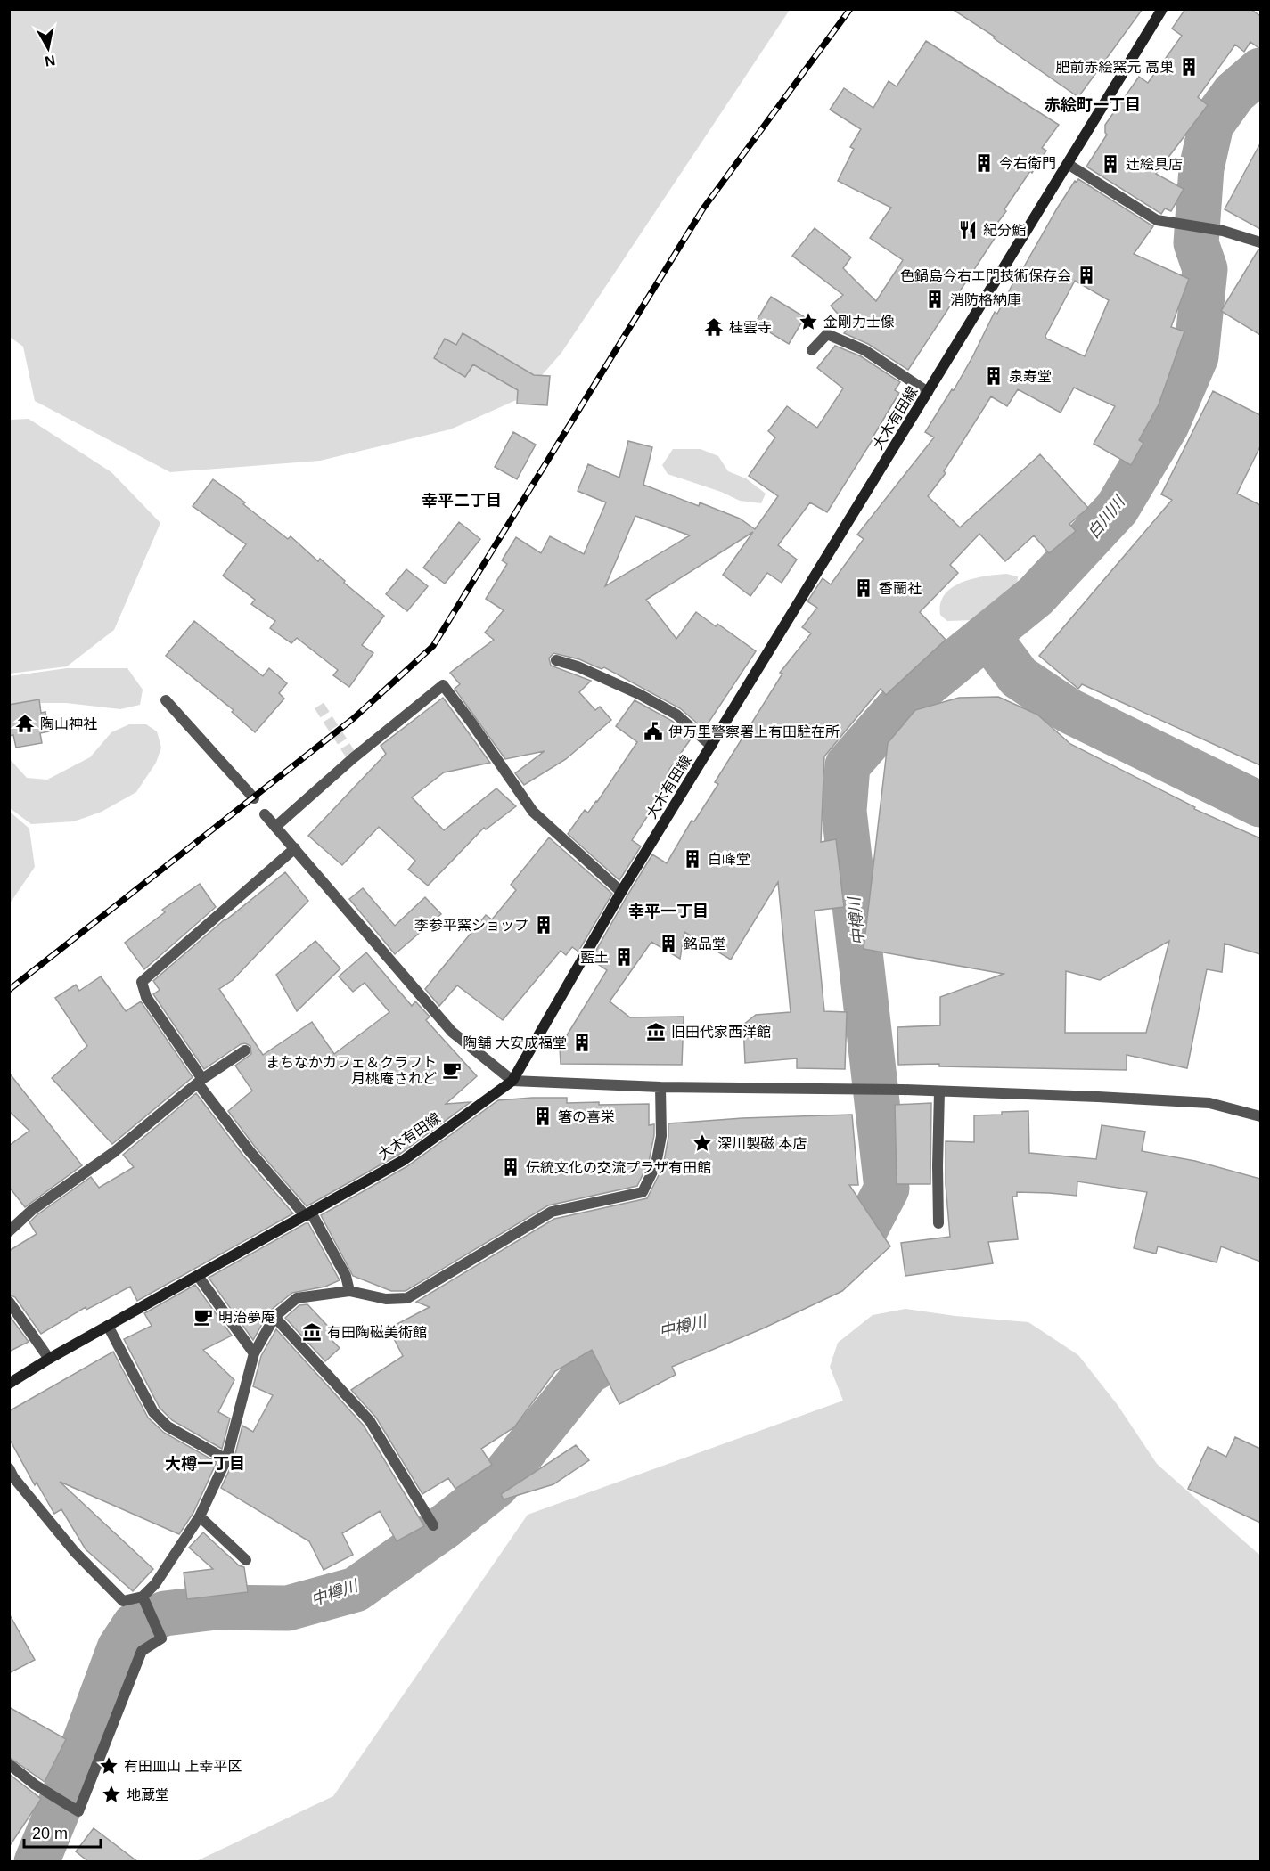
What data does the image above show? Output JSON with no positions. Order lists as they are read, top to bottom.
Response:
{
  "streets": {
    "main road": ["大木有田線"]
  },
  "districts": [
    "赤絵町一丁目",
    "幸平二丁目",
    "幸平一丁目",
    "大樽一丁目"
  ],
  "water": ["白川川", "中樽川"],
  "places": {
    "building": [
      "肥前赤絵窯元 高巣",
      "今右衛門",
      "辻絵具店",
      "色鍋島今右エ門技術保存会",
      "消防格納庫",
      "泉寿堂",
      "香蘭社",
      "白峰堂",
      "李参平窯ショップ",
      "銘品堂",
      "藍土",
      "陶舗 大安成福堂",
      "箸の喜栄",
      "伝統文化の交流プラザ有田館"
    ],
    "restaurant": ["紀分鮨"],
    "place": [
      "金剛力士像",
      "深川製磁 本店",
      "有田皿山 上幸平区",
      "地蔵堂"
    ],
    "temple": ["桂雲寺", "陶山神社"],
    "public building": ["伊万里警察署上有田駐在所"],
    "museum": ["旧田代家西洋館", "有田陶磁美術館"],
    "cafe": ["まちなかカフェ＆クラフト 月桃庵されど", "明治夢庵"]
  },
  "scale_bar": "20 m",
  "north": "bottom"
}
